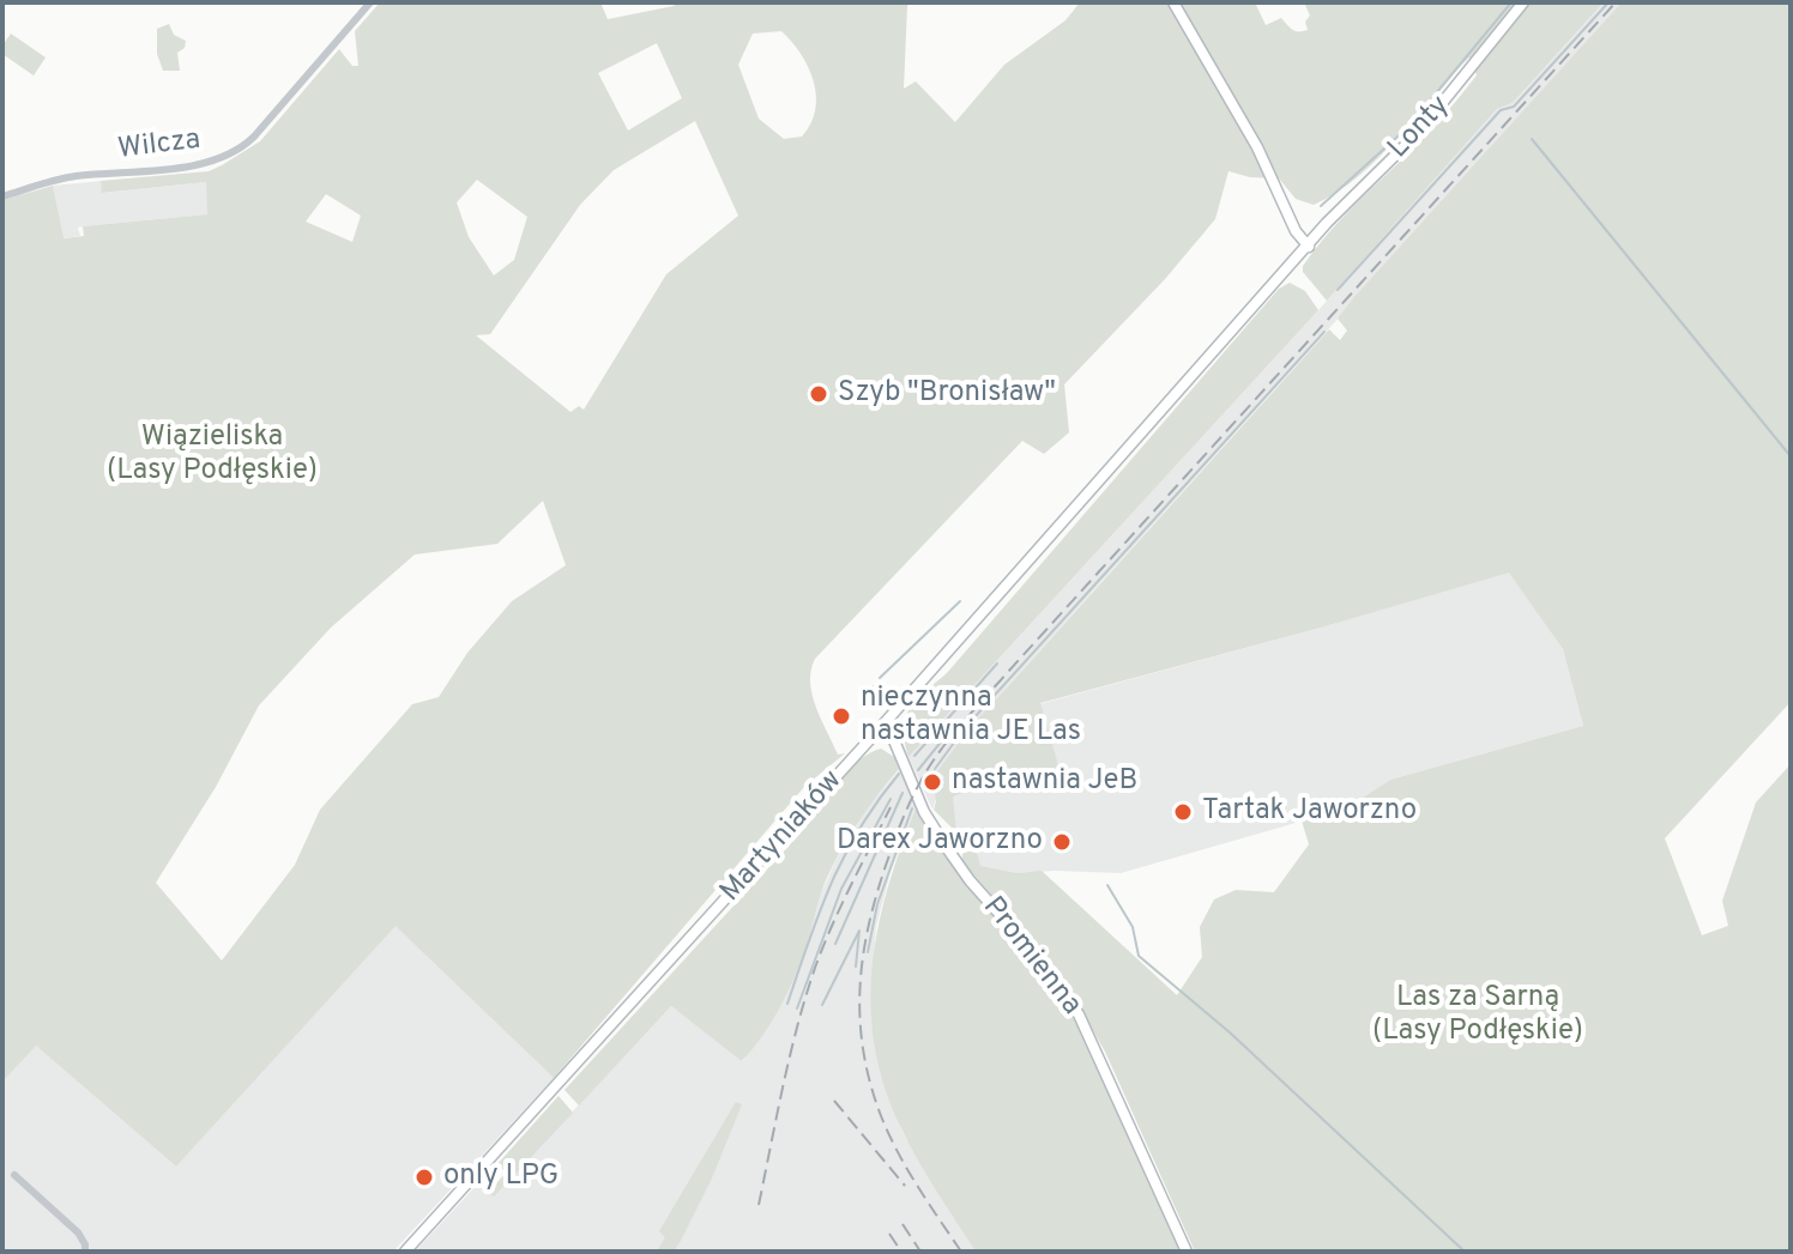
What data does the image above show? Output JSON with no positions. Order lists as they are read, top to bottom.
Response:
{
  "streets": {
    "main road": ["Lonty", "Martyniaków", "Promienna"],
    "street": ["Wilcza"]
  },
  "crossings": [
    ["Lonty", "Martyniaków"],
    ["Martyniaków", "Promienna"]
  ],
  "parks": ["Wiązieliska (Lasy Podłęskie)", "Las za Sarną (Lasy Podłęskie)"],
  "places": [
    "Szyb \"Bronisław\"",
    "nieczynna nastawnia JE Las",
    "nastawnia JeB",
    "Tartak Jaworzno",
    "Darex Jaworzno",
    "only LPG"
  ]
}
